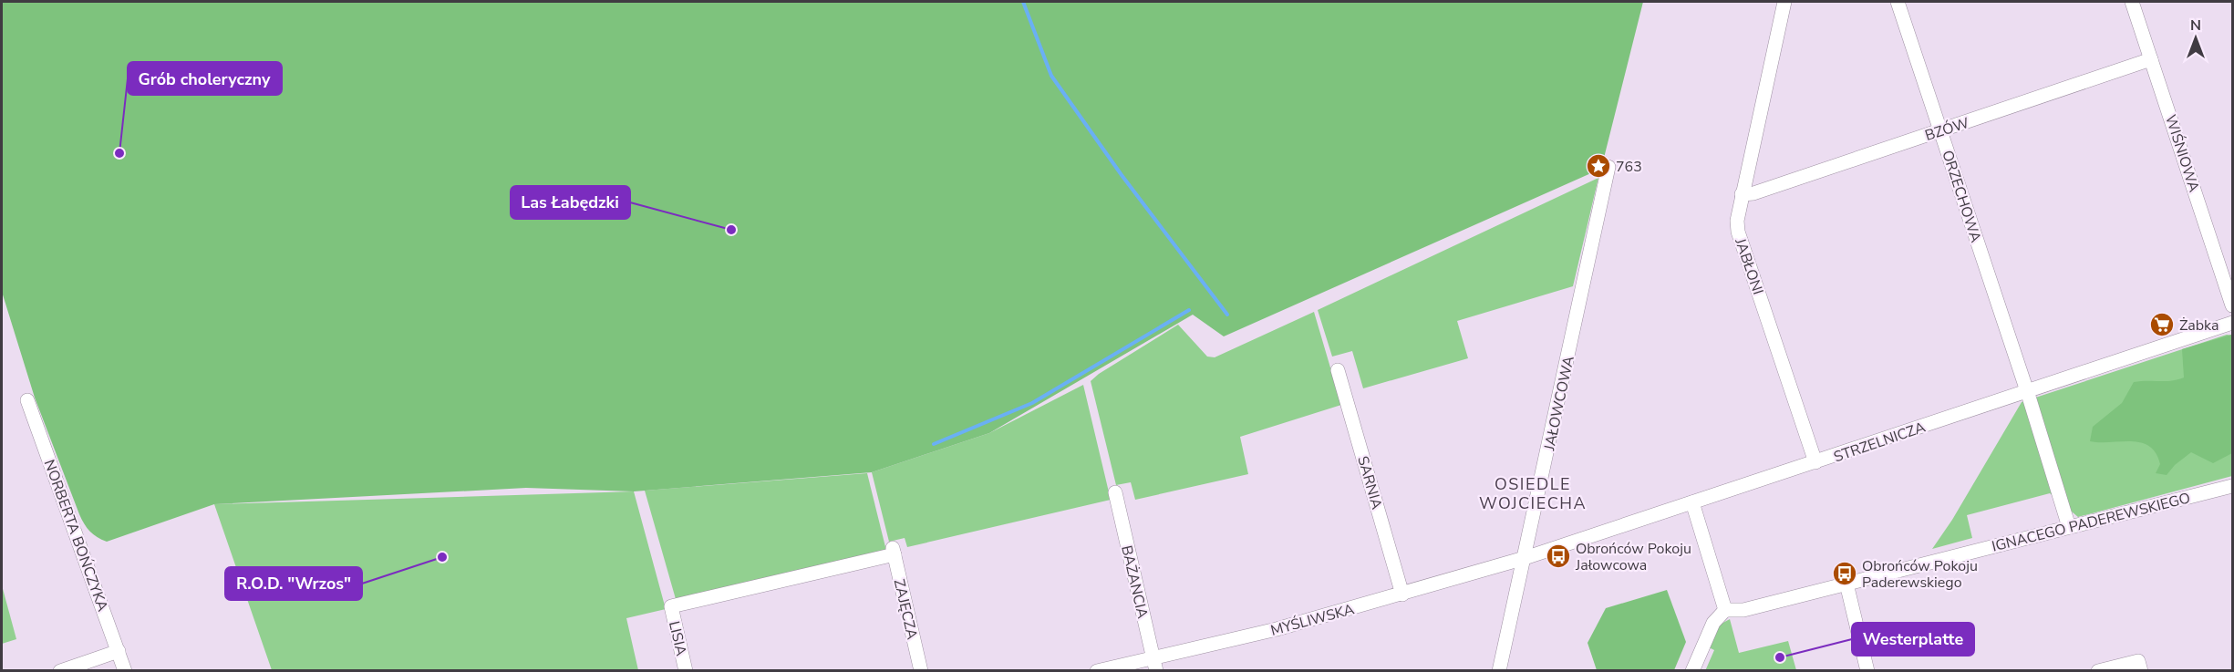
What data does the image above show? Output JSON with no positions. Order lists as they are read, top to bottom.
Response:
{
  "streets": {
    "street": [
      "BZÓW",
      "WIŚNIOWA",
      "ORZECHOWA",
      "JABŁONI",
      "JAŁOWCOWA",
      "STRZELNICZA",
      "SARNIA",
      "IGNACEGO PADEREWSKIEGO",
      "NORBERTA BOŃCZYKA",
      "BAŻANCIA",
      "ZAJĘCZA",
      "MYŚLIWSKA",
      "LISIA"
    ]
  },
  "crossings": [
    ["BZÓW", "WIŚNIOWA"],
    ["BZÓW", "ORZECHOWA"],
    ["BZÓW", "JABŁONI"],
    ["ORZECHOWA", "STRZELNICZA"],
    ["ORZECHOWA", "IGNACEGO PADEREWSKIEGO"],
    ["JABŁONI", "STRZELNICZA"],
    ["JAŁOWCOWA", "STRZELNICZA"],
    ["JAŁOWCOWA", "MYŚLIWSKA"],
    ["STRZELNICZA", "MYŚLIWSKA"],
    ["SARNIA", "MYŚLIWSKA"],
    ["BAŻANCIA", "MYŚLIWSKA"],
    ["ZAJĘCZA", "LISIA"]
  ],
  "districts": ["OSIEDLE WOJCIECHA"],
  "places": {
    "other": [
      "Grób choleryczny",
      "Las Łabędzki",
      "R.O.D. \"Wrzos\"",
      "Westerplatte"
    ],
    "place": ["763"],
    "supermarket": ["Żabka"],
    "bus stop": ["Obrońców Pokoju Jałowcowa", "Obrońców Pokoju Paderewskiego"]
  },
  "north": "top"
}
